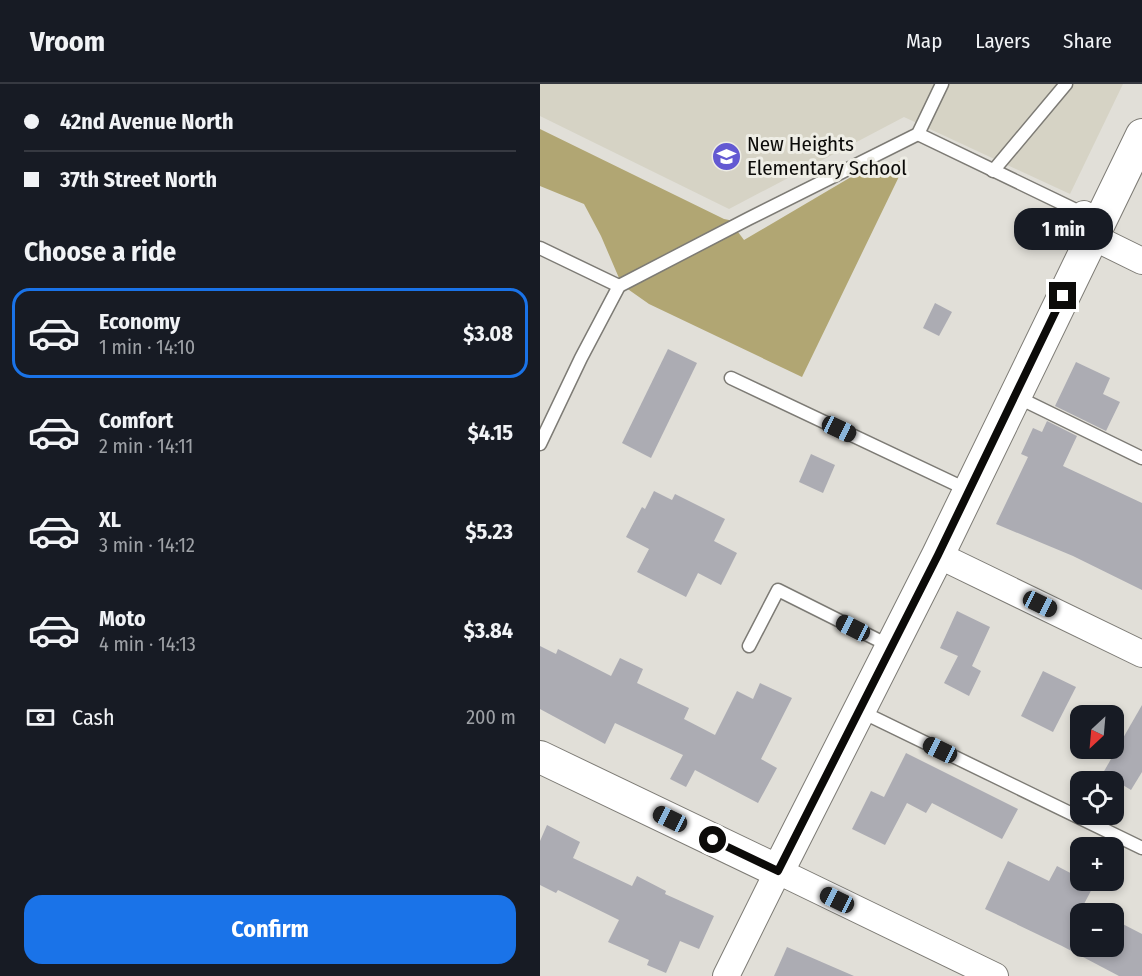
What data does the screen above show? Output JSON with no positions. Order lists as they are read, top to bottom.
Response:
{
  "places": {
    "school or university": ["New Heights Elementary School"]
  },
  "north": "bottom left",
  "page": {
    "header": "Vroom",
    "nav": ["Map", "Layers", "Share"],
    "banner": ["42nd Avenue North", "37th Street North"],
    "bubble": "1 min",
    "heading": "Choose a ride",
    "list": [
      {
        "name": "Economy",
        "note": "1 min · 14:10",
        "value": "$3.08"
      },
      {
        "name": "Comfort",
        "note": "2 min · 14:11",
        "value": "$4.15"
      },
      {
        "name": "XL",
        "note": "3 min · 14:12",
        "value": "$5.23"
      },
      {
        "name": "Moto",
        "note": "4 min · 14:13",
        "value": "$3.84"
      }
    ],
    "pay": ["Cash", "200 m"],
    "map_buttons": ["+", "−"],
    "buttons": "Confirm"
  }
}
